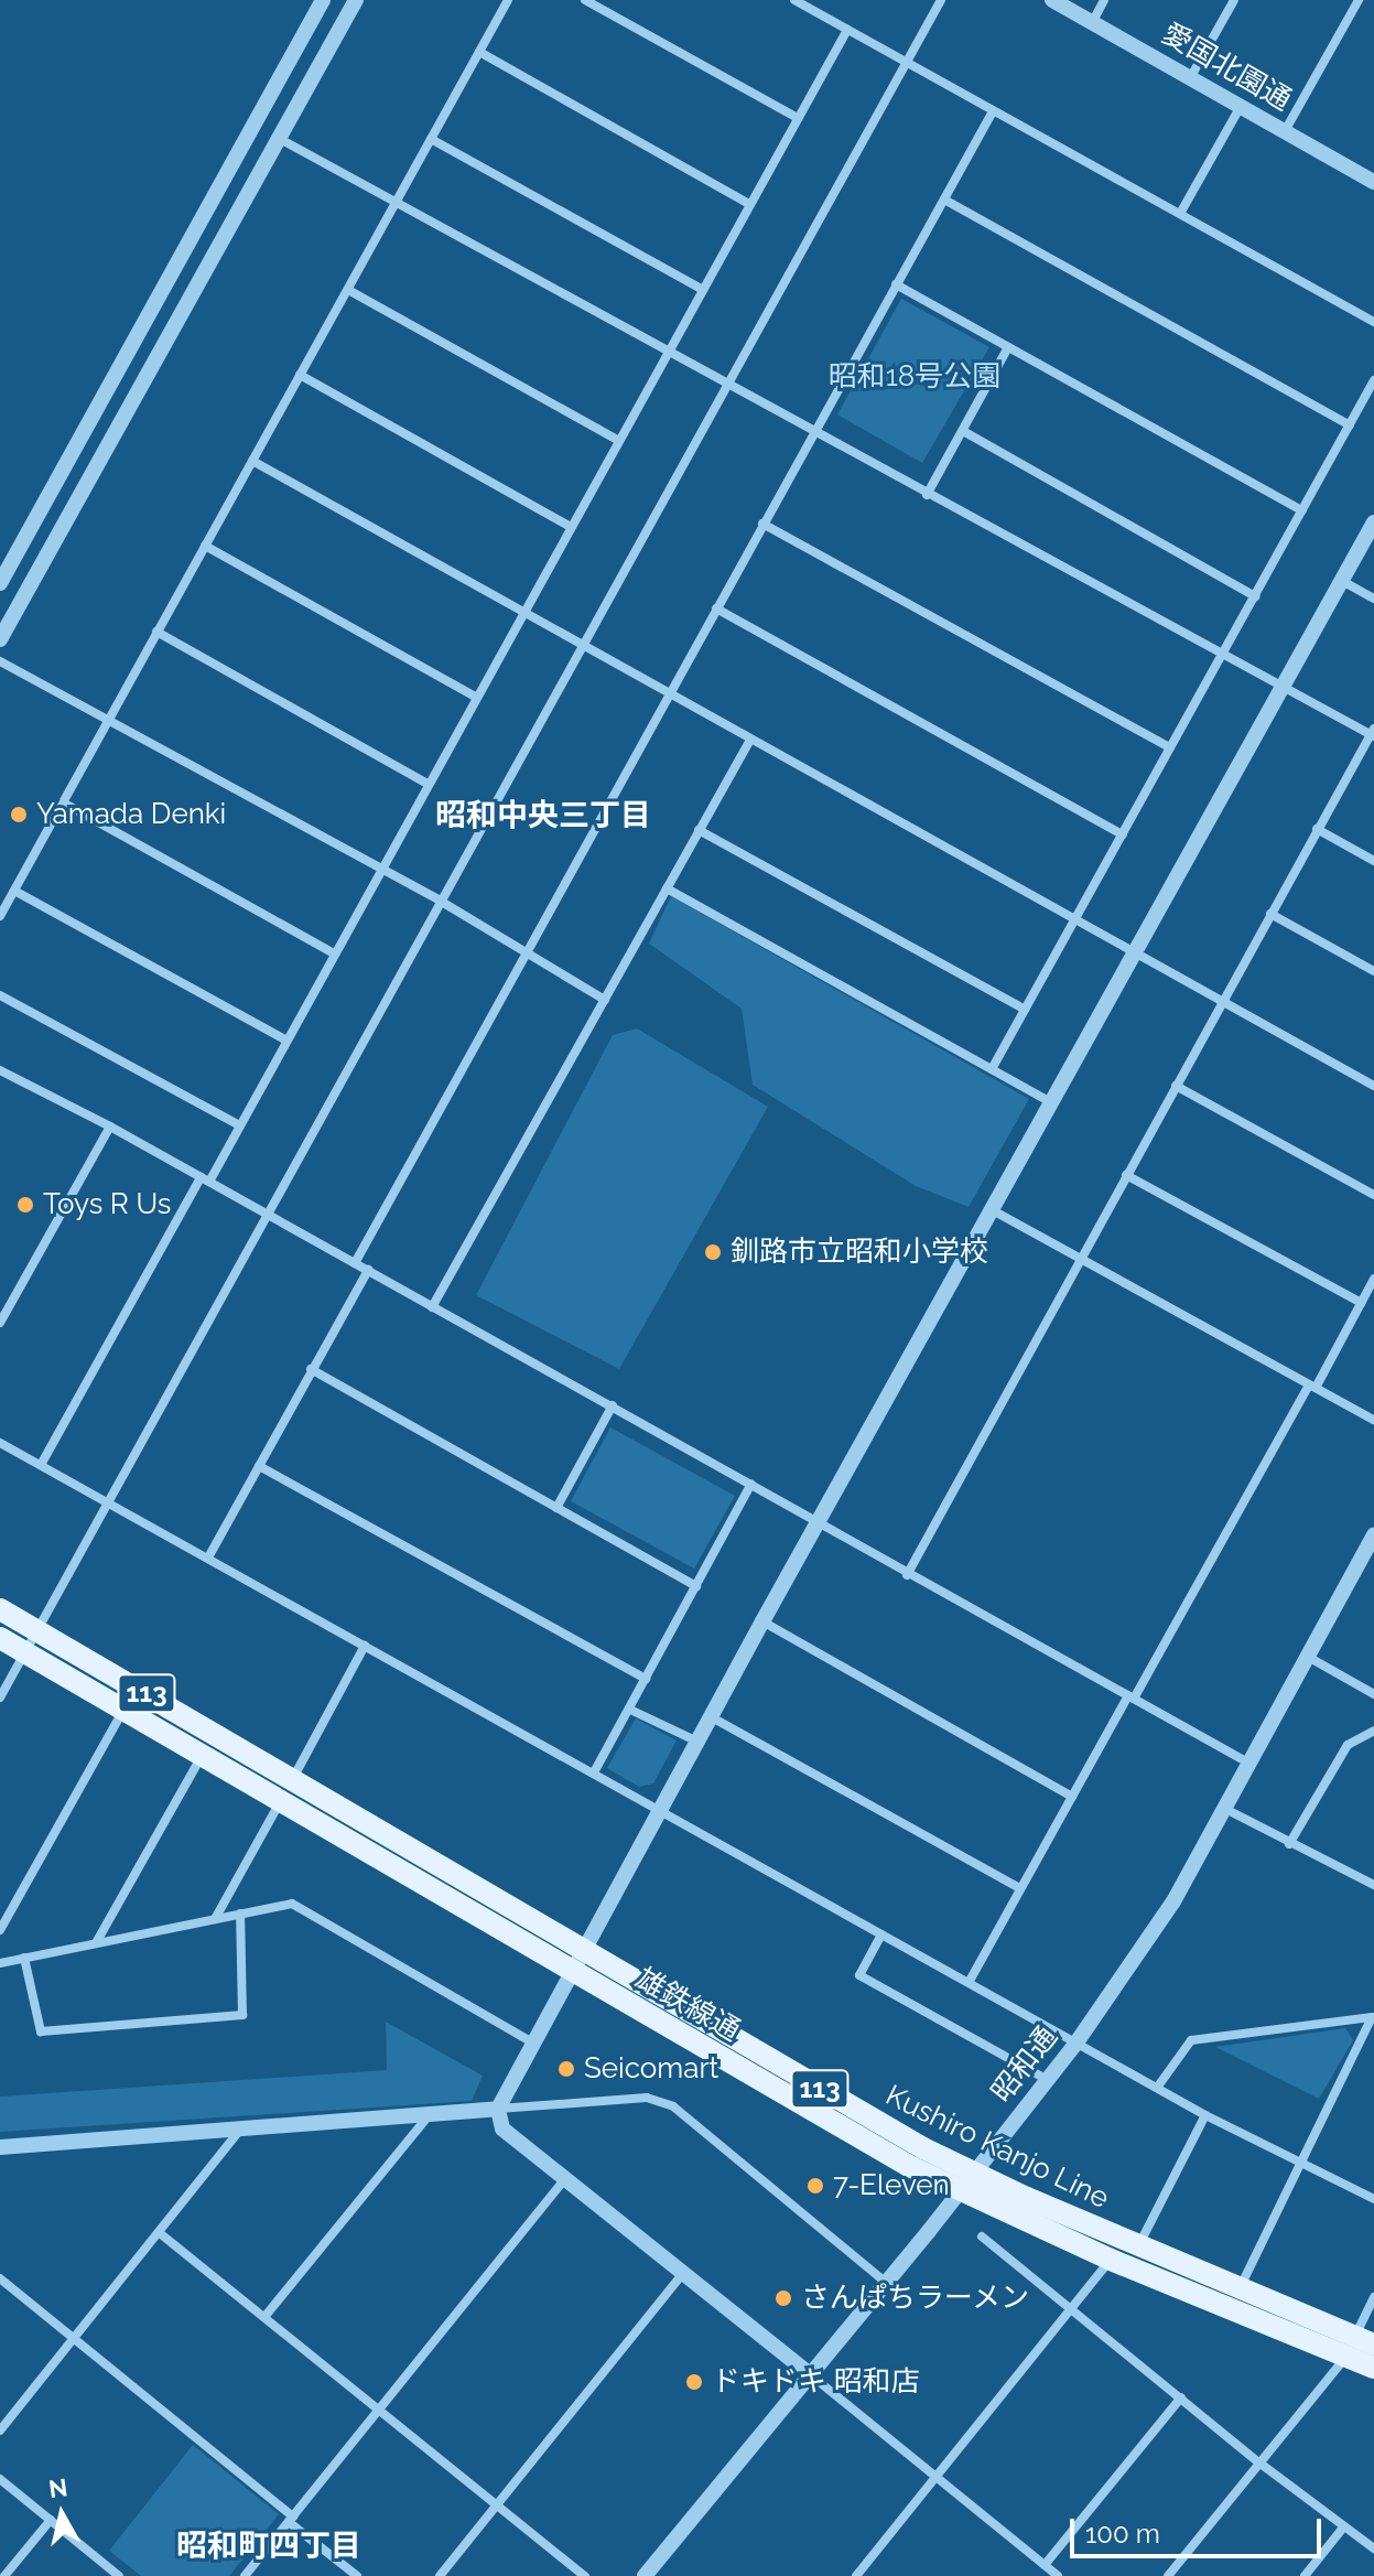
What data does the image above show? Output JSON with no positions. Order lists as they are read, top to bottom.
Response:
{
  "streets": {
    "main road": ["113", "雄鉄線通", "Kushiro Kanjo Line"],
    "street": ["愛国北園通", "昭和通"]
  },
  "crossings": [
    ["雄鉄線通", "昭和通"],
    ["雄鉄線通", "Kushiro Kanjo Line"],
    ["昭和通", "Kushiro Kanjo Line"]
  ],
  "districts": ["昭和中央三丁目", "昭和町四丁目"],
  "parks": ["昭和18号公園"],
  "places": [
    "Yamada Denki",
    "Toys R Us",
    "釧路市立昭和小学校",
    "Seicomart",
    "7-Eleven",
    "さんぱちラーメン",
    "ドキドキ 昭和店"
  ],
  "scale_bar": "100 m",
  "north": "top"
}
